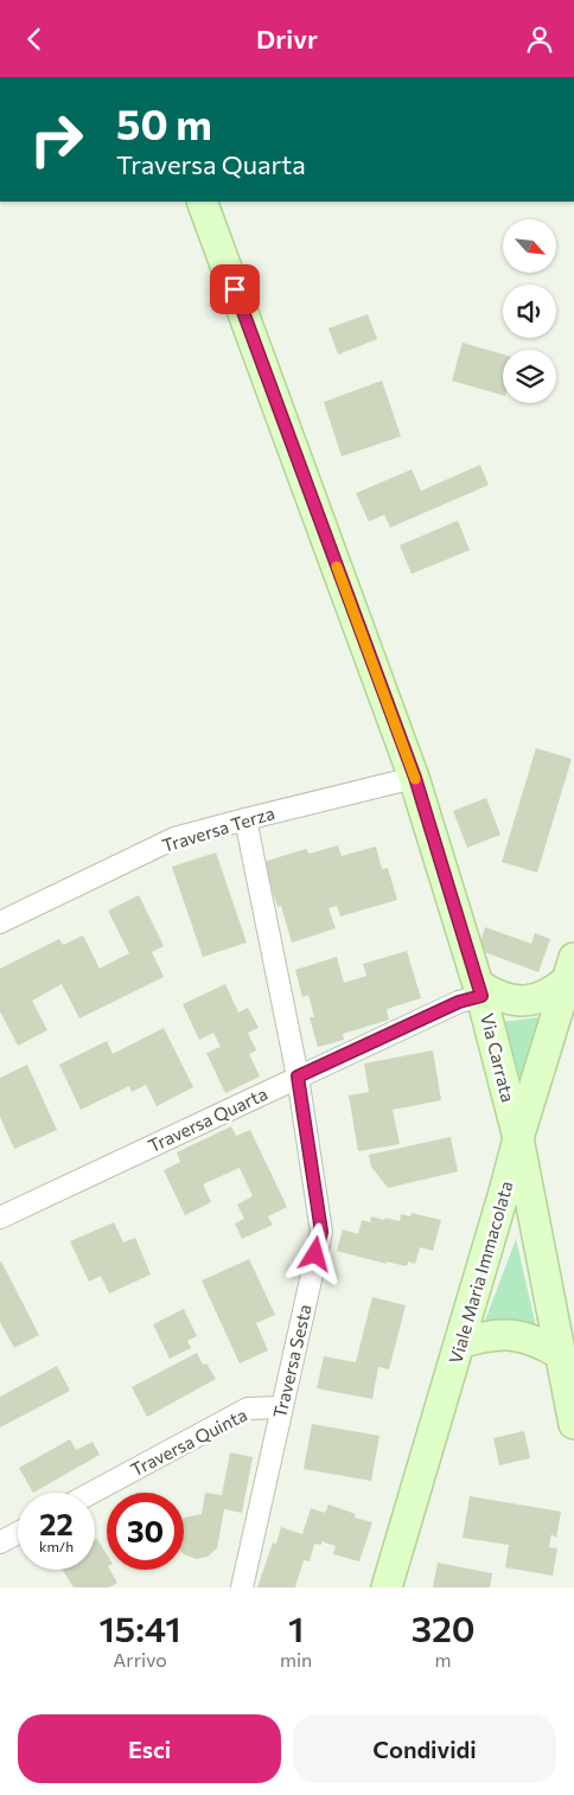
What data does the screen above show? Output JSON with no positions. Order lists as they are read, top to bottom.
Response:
{
  "streets": {
    "street": [
      "Traversa Terza",
      "Via Carrata",
      "Traversa Quarta",
      "Viale Maria Immacolata",
      "Traversa Sesta",
      "Traversa Quinta"
    ]
  },
  "crossings": [
    ["Traversa Terza", "Via Carrata"],
    ["Traversa Terza", "Traversa Sesta"],
    ["Via Carrata", "Traversa Quarta"],
    ["Via Carrata", "Viale Maria Immacolata"],
    ["Traversa Quarta", "Traversa Sesta"],
    ["Traversa Sesta", "Traversa Quinta"]
  ],
  "north": "bottom right",
  "page": {
    "header": "Drivr",
    "turn": ["50 m", "Traversa Quarta"],
    "speed": "22 km/h",
    "limit": "30",
    "eta": [
      "15:41",
      "Arrivo",
      "1",
      "min",
      "320",
      "m"
    ],
    "buttons": ["Esci", "Condividi"]
  }
}
